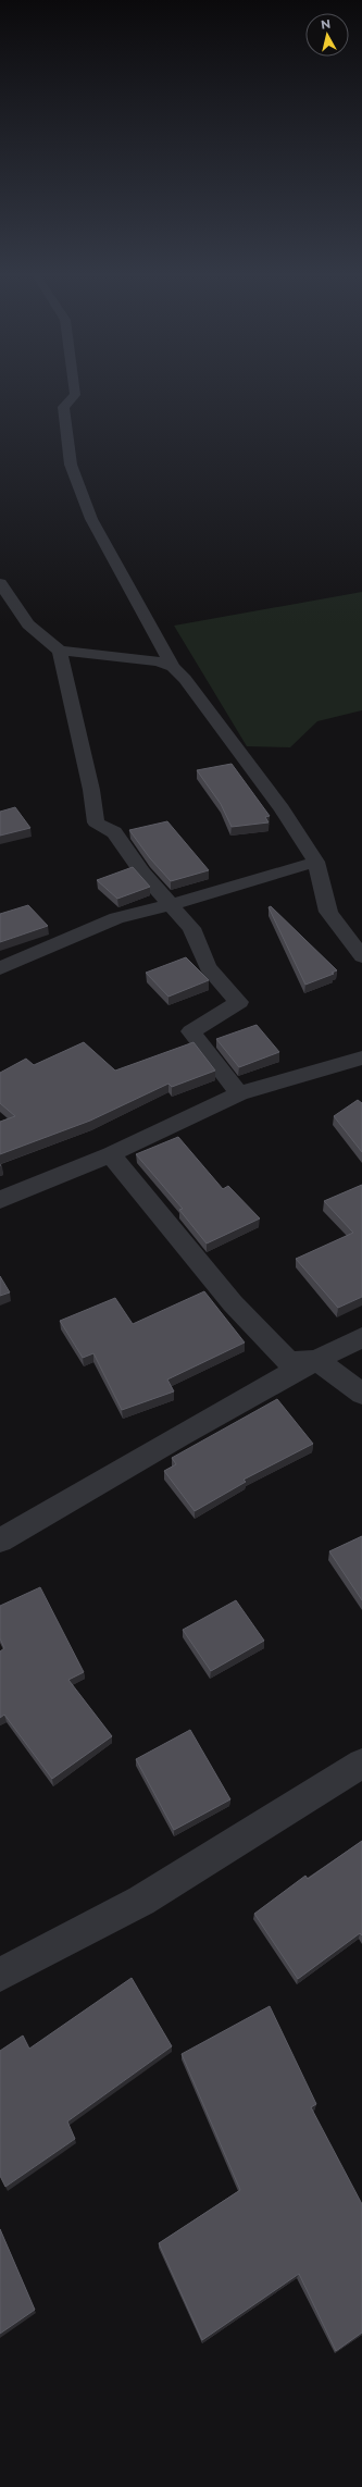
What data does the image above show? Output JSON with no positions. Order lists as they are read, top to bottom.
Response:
{
  "north": "top"
}
